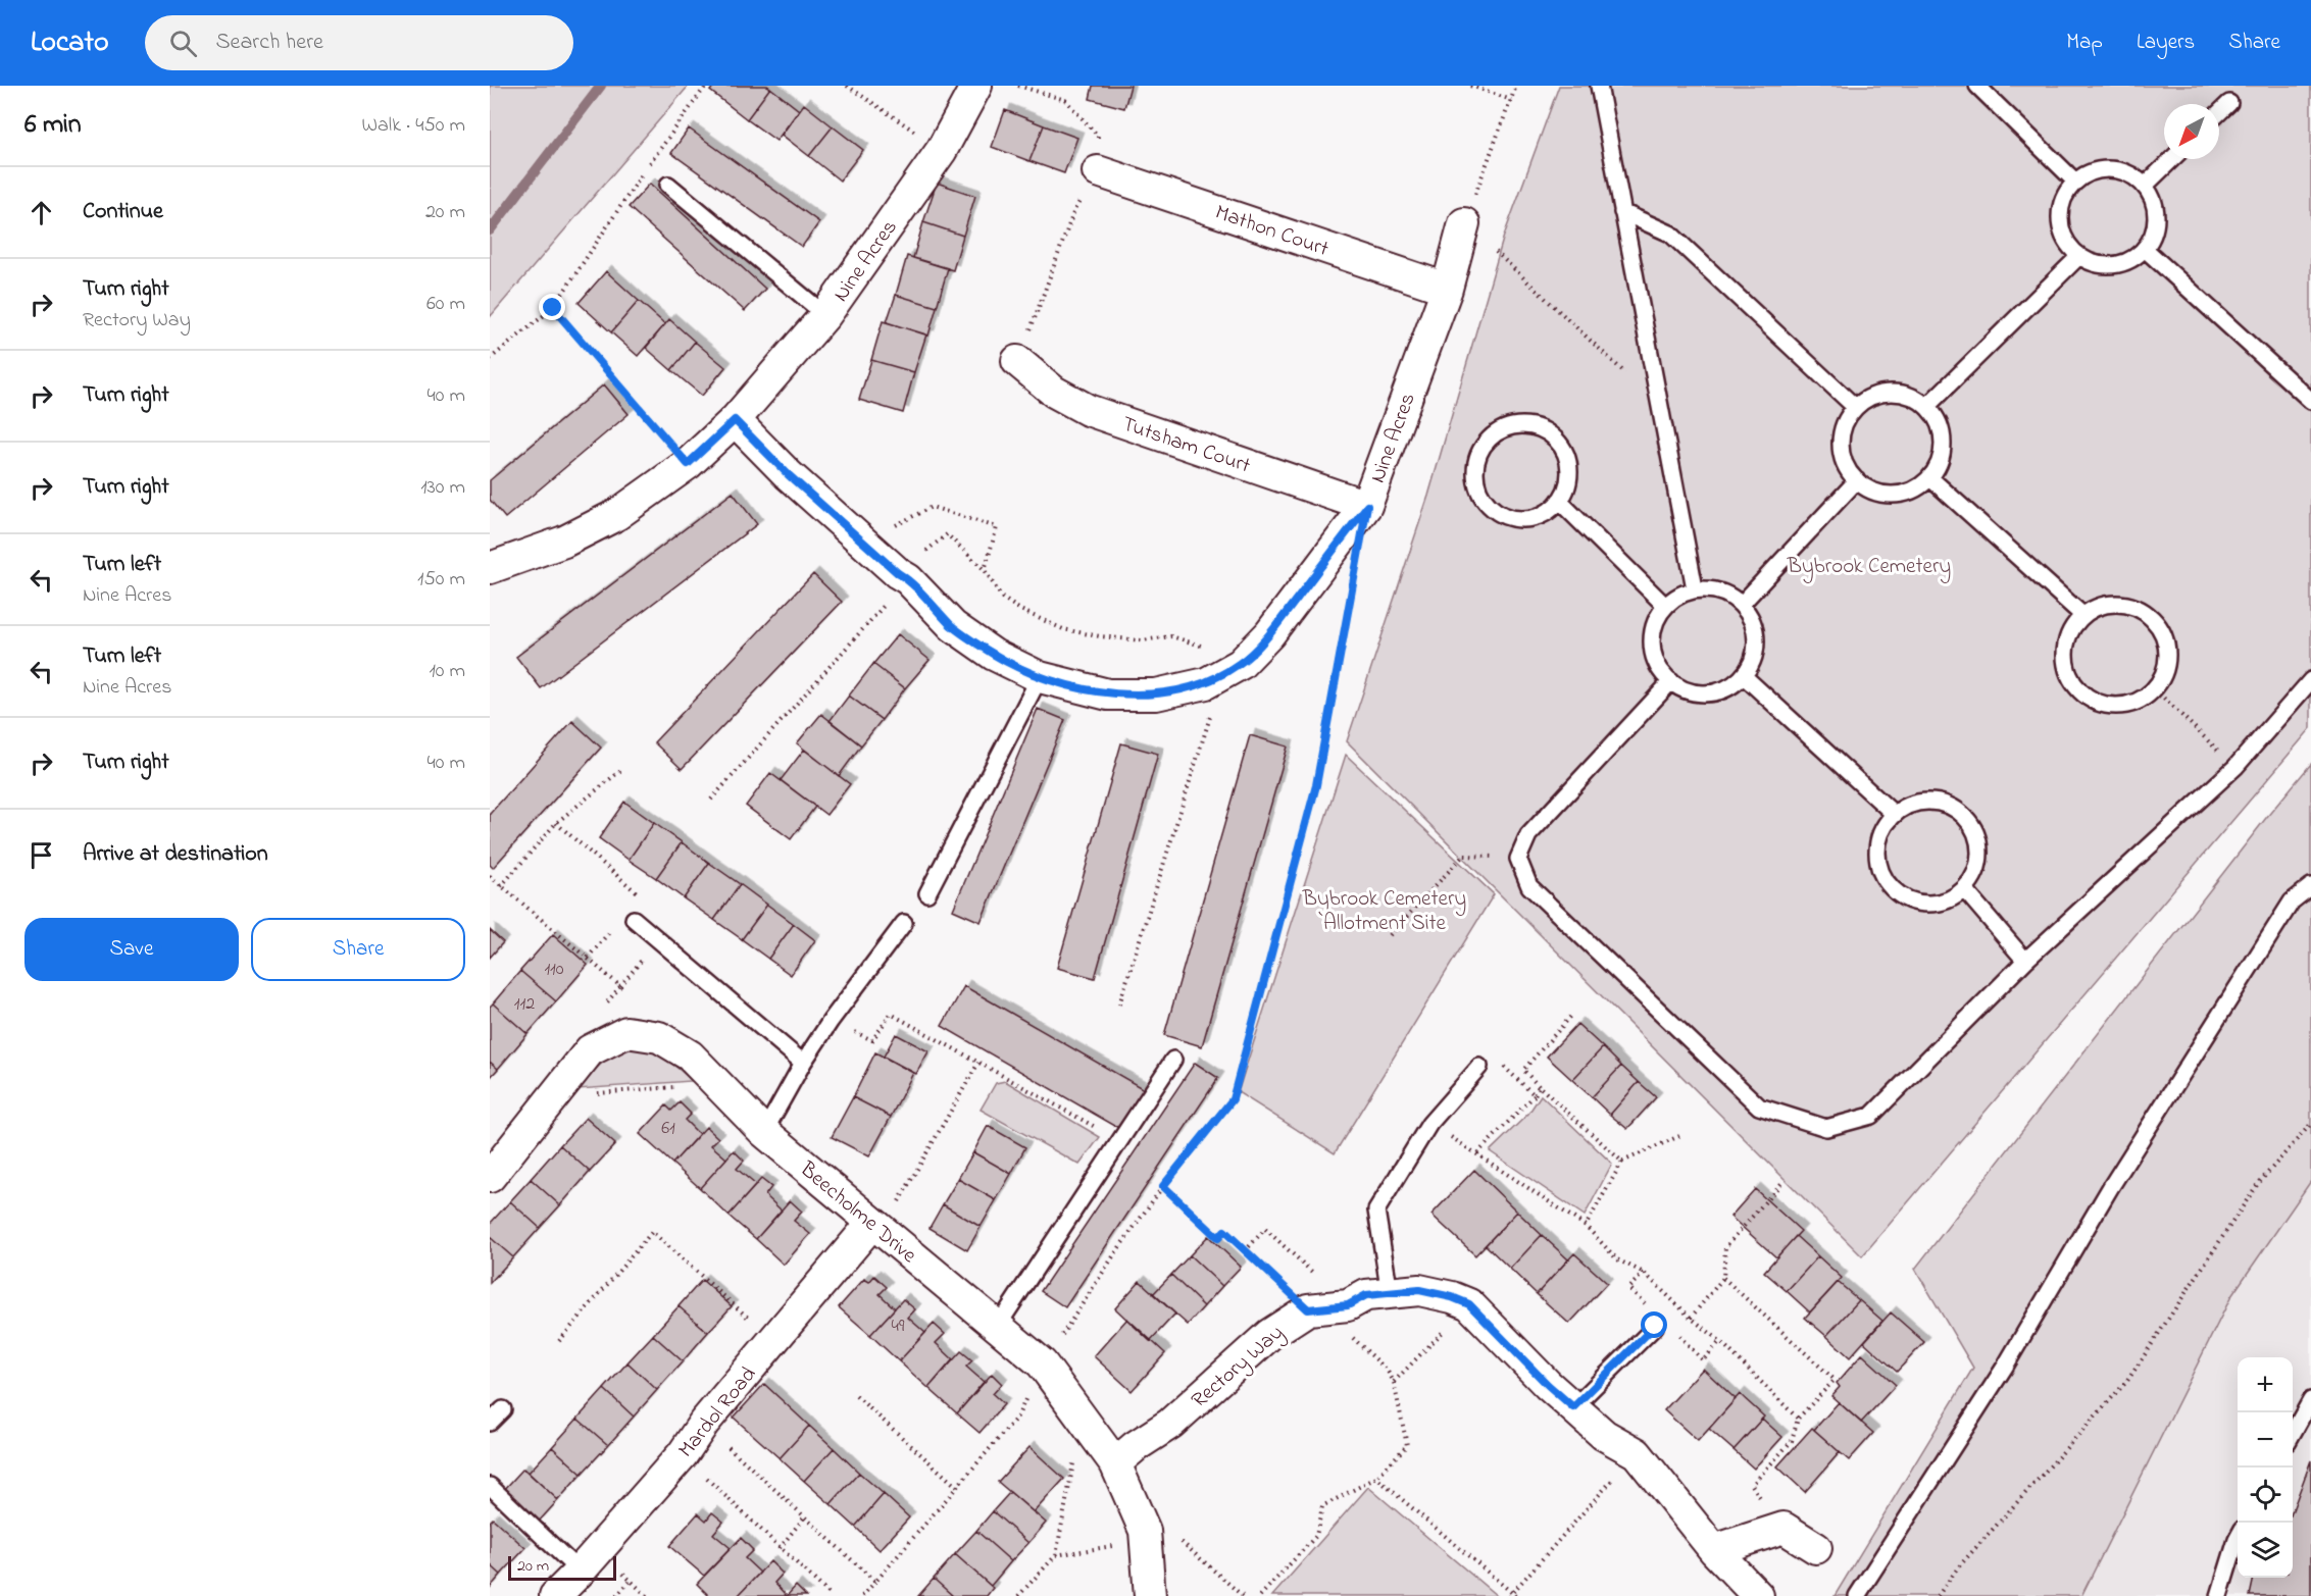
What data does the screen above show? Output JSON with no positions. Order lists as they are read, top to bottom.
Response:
{
  "streets": {
    "street": [
      "Mathon Court",
      "Nine Acres",
      "Tutsham Court",
      "Beecholme Drive",
      "Rectory Way",
      "Mardol Road"
    ]
  },
  "crossings": [
    ["Mathon Court", "Nine Acres"],
    ["Nine Acres", "Tutsham Court"],
    ["Beecholme Drive", "Rectory Way"],
    ["Beecholme Drive", "Mardol Road"]
  ],
  "parks": ["Bybrook Cemetery", "Bybrook Cemetery Allotment Site"],
  "house_numbers": [
    "110",
    "112",
    "61",
    "49"
  ],
  "scale_bar": "20 m",
  "north": "bottom left",
  "page": {
    "header": "Locato",
    "search": "Search here",
    "nav": ["Map", "Layers", "Share"],
    "heading": ["6 min", "Walk · 450 m"],
    "list": [
      ["Continue", "20 m"],
      ["Turn right", "Rectory Way", "60 m"],
      ["Turn right", "40 m"],
      ["Turn right", "130 m"],
      ["Turn left", "Nine Acres", "150 m"],
      ["Turn left", "Nine Acres", "10 m"],
      ["Turn right", "40 m"],
      "Arrive at destination"
    ],
    "buttons": ["Save", "Share"],
    "map_buttons": ["+", "−"],
    "scale": "20 m"
  }
}
